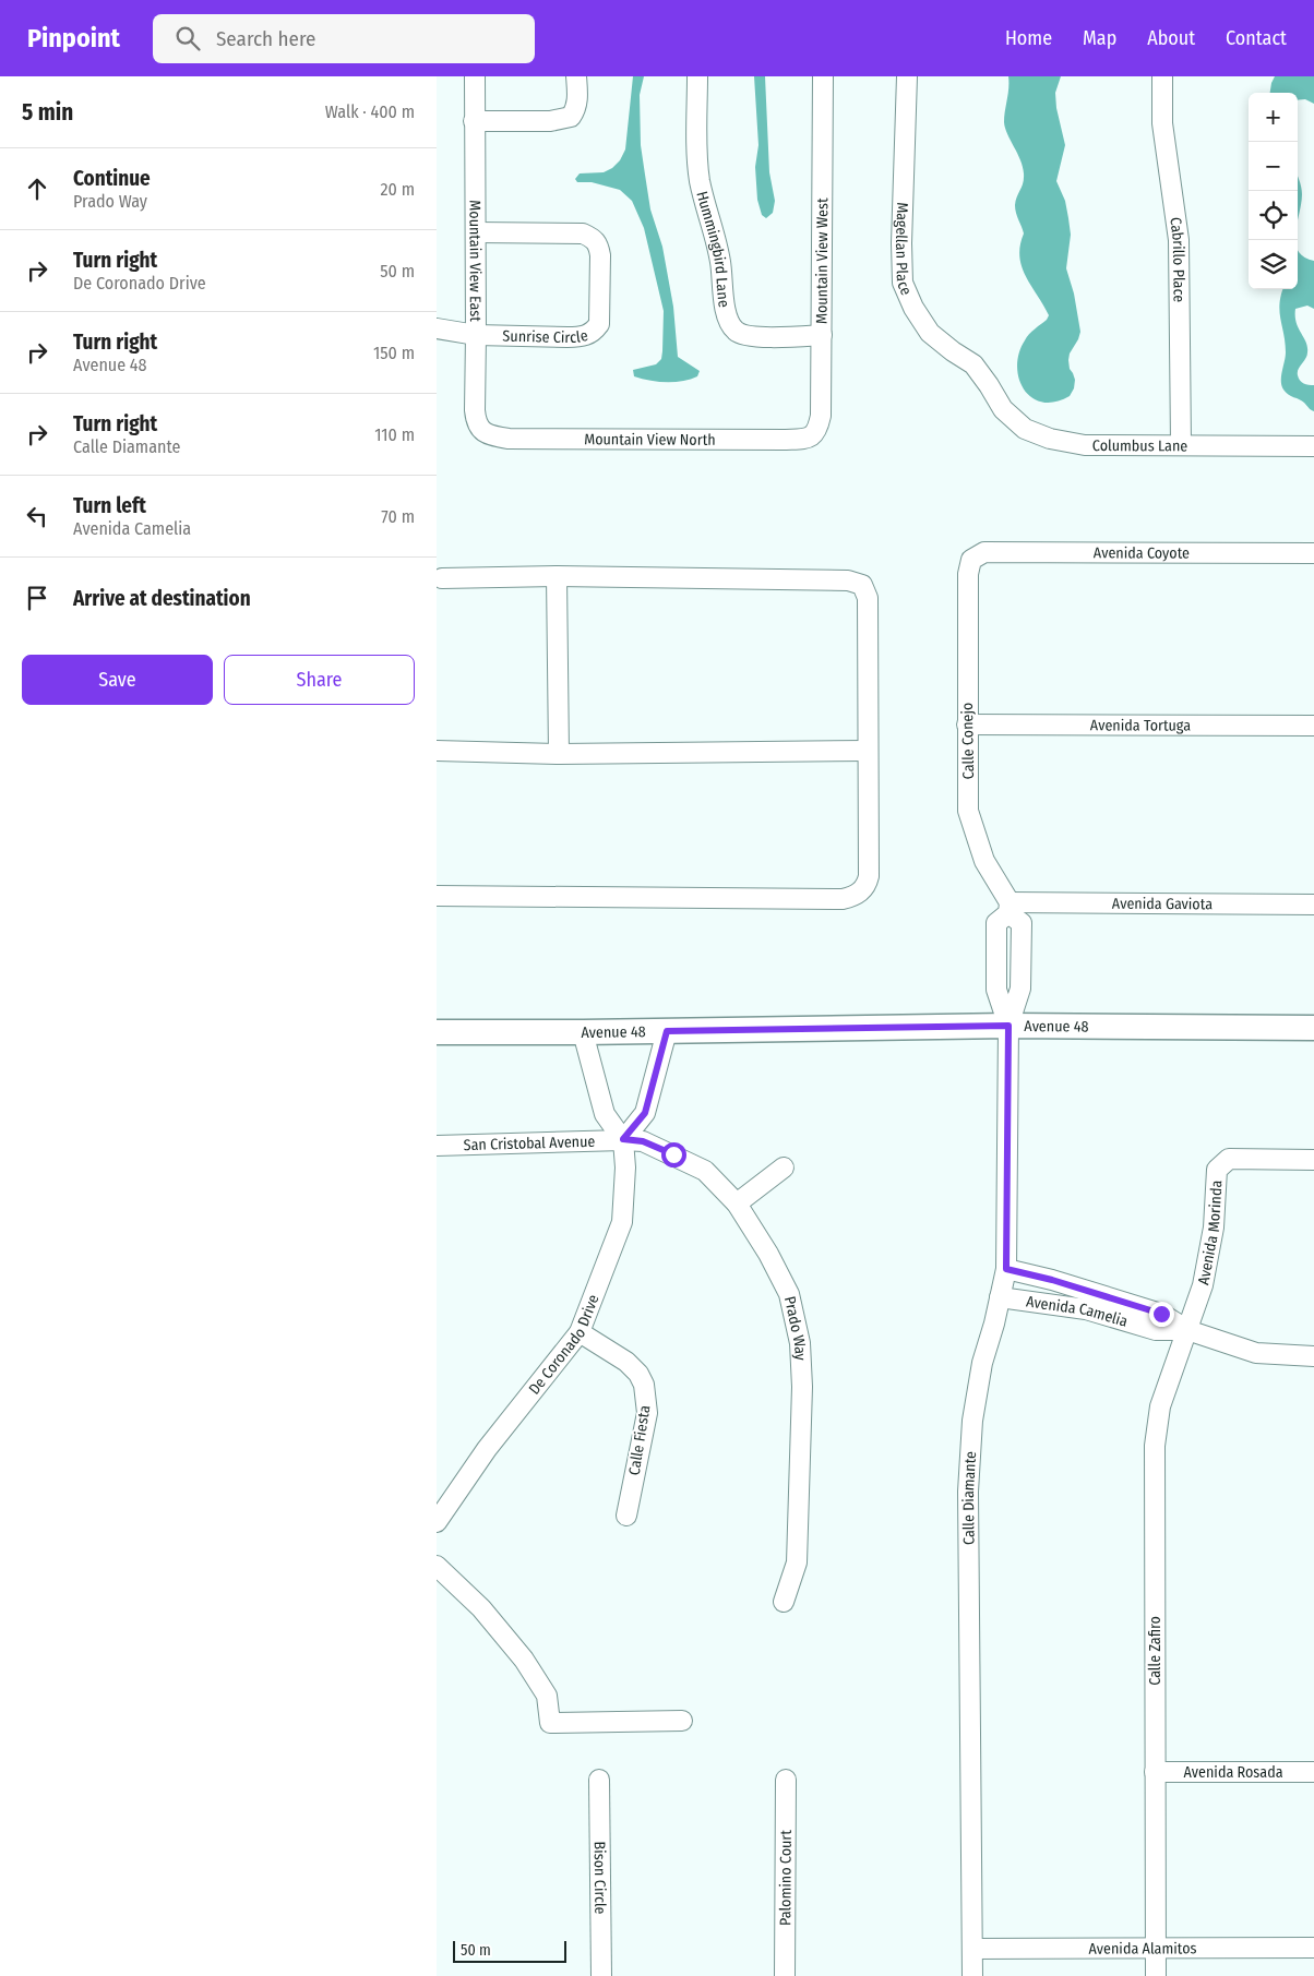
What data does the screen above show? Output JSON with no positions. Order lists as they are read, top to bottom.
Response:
{
  "streets": {
    "main road": ["Avenue 48"],
    "street": [
      "Magellan Place",
      "Hummingbird Lane",
      "Cabrillo Place",
      "Mountain View East",
      "Mountain View West",
      "Sunrise Circle",
      "Mountain View North",
      "Columbus Lane",
      "Avenida Coyote",
      "Avenida Tortuga",
      "Calle Conejo",
      "Avenida Gaviota",
      "San Cristobal Avenue",
      "Avenida Morinda",
      "Avenida Camelia",
      "Prado Way",
      "De Coronado Drive",
      "Calle Fiesta",
      "Calle Diamante",
      "Calle Zafiro",
      "Avenida Rosada",
      "Bison Circle",
      "Palomino Court",
      "Avenida Alamitos"
    ]
  },
  "crossings": [
    ["Magellan Place", "Columbus Lane"],
    ["Hummingbird Lane", "Mountain View West"],
    ["Cabrillo Place", "Columbus Lane"],
    ["Mountain View East", "Sunrise Circle"],
    ["Mountain View East", "Mountain View North"],
    ["Mountain View West", "Mountain View North"],
    ["Avenida Coyote", "Calle Conejo"],
    ["Avenida Tortuga", "Calle Conejo"],
    ["Calle Conejo", "Avenida Gaviota"],
    ["Calle Conejo", "Avenue 48"],
    ["Calle Conejo", "Calle Diamante"],
    ["Avenue 48", "De Coronado Drive"],
    ["Avenue 48", "Calle Diamante"],
    ["San Cristobal Avenue", "Prado Way"],
    ["San Cristobal Avenue", "De Coronado Drive"],
    ["Avenida Morinda", "Avenida Camelia"],
    ["Avenida Morinda", "Calle Zafiro"],
    ["Avenida Camelia", "Calle Diamante"],
    ["Avenida Camelia", "Calle Zafiro"],
    ["Prado Way", "De Coronado Drive"],
    ["De Coronado Drive", "Calle Fiesta"],
    ["Calle Diamante", "Avenida Alamitos"],
    ["Calle Zafiro", "Avenida Rosada"],
    ["Calle Zafiro", "Avenida Alamitos"]
  ],
  "scale_bar": "50 m",
  "page": {
    "header": "Pinpoint",
    "search": "Search here",
    "nav": [
      "Home",
      "Map",
      "About",
      "Contact"
    ],
    "heading": ["5 min", "Walk · 400 m"],
    "map_buttons": ["+", "−"],
    "list": [
      ["Continue", "Prado Way", "20 m"],
      ["Turn right", "De Coronado Drive", "50 m"],
      ["Turn right", "Avenue 48", "150 m"],
      ["Turn right", "Calle Diamante", "110 m"],
      ["Turn left", "Avenida Camelia", "70 m"],
      "Arrive at destination"
    ],
    "buttons": ["Save", "Share"],
    "scale": "50 m"
  }
}
